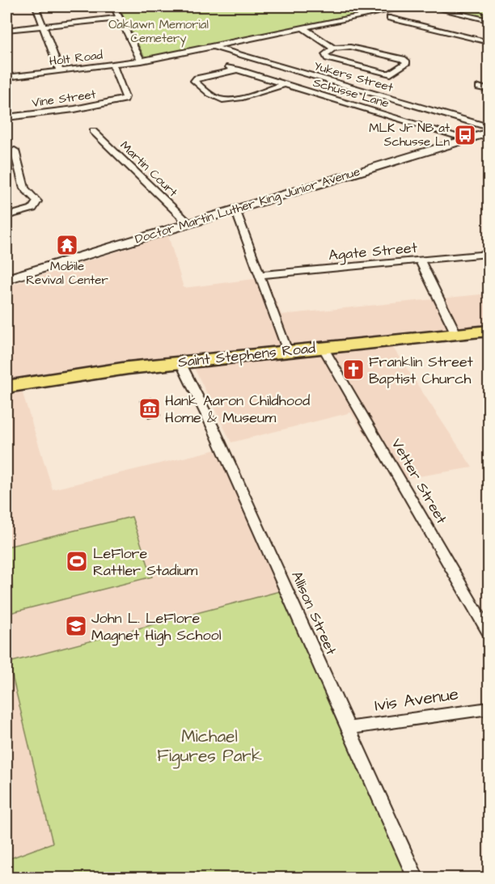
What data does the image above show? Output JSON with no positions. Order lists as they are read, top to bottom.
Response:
{
  "streets": {
    "main road": ["Doctor Martin Luther King Junior Avenue", "Saint Stephens Road"],
    "street": [
      "Holt Road",
      "Yukers Street",
      "Schusse Lane",
      "Vine Street",
      "Martin Court",
      "Agate Street",
      "Vetter Street",
      "Allison Street",
      "Ivis Avenue"
    ]
  },
  "crossings": [
    ["Holt Road", "Yukers Street"],
    ["Holt Road", "Vine Street"],
    ["Schusse Lane", "Doctor Martin Luther King Junior Avenue"],
    ["Martin Court", "Doctor Martin Luther King Junior Avenue"],
    ["Saint Stephens Road", "Vetter Street"],
    ["Saint Stephens Road", "Allison Street"],
    ["Allison Street", "Ivis Avenue"]
  ],
  "parks": ["Oaklawn Memorial Cemetery", "Michael Figures Park"],
  "places": {
    "bus stop": ["MLK Jr NB at Schusse Ln"],
    "temple": ["Mobile Revival Center"],
    "church": ["Franklin Street Baptist Church"],
    "museum": ["Hank Aaron Childhood Home & Museum"],
    "sports": ["LeFlore Rattler Stadium"],
    "school or university": ["John L. LeFlore Magnet High School"]
  }
}
